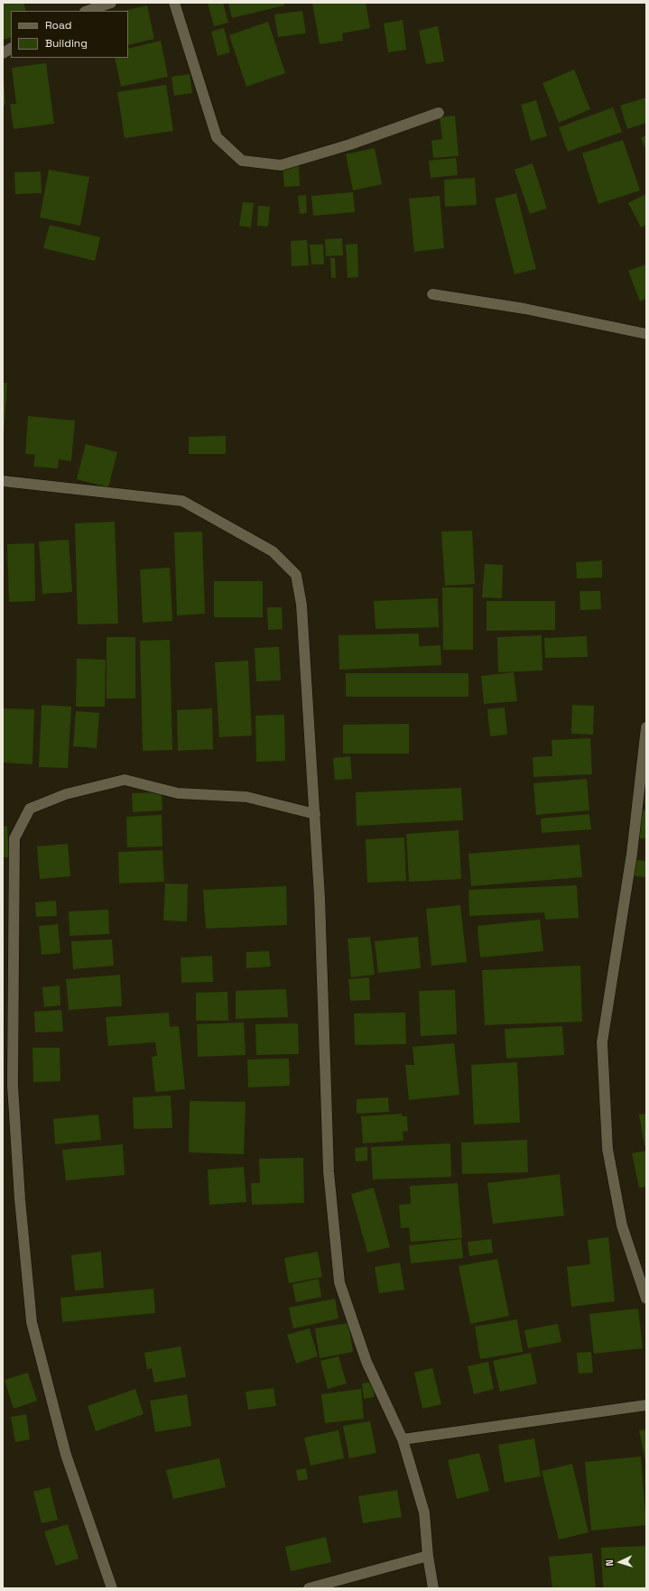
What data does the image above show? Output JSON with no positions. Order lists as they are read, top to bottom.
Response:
{
  "legend": ["Road", "Building"],
  "north": "left"
}
